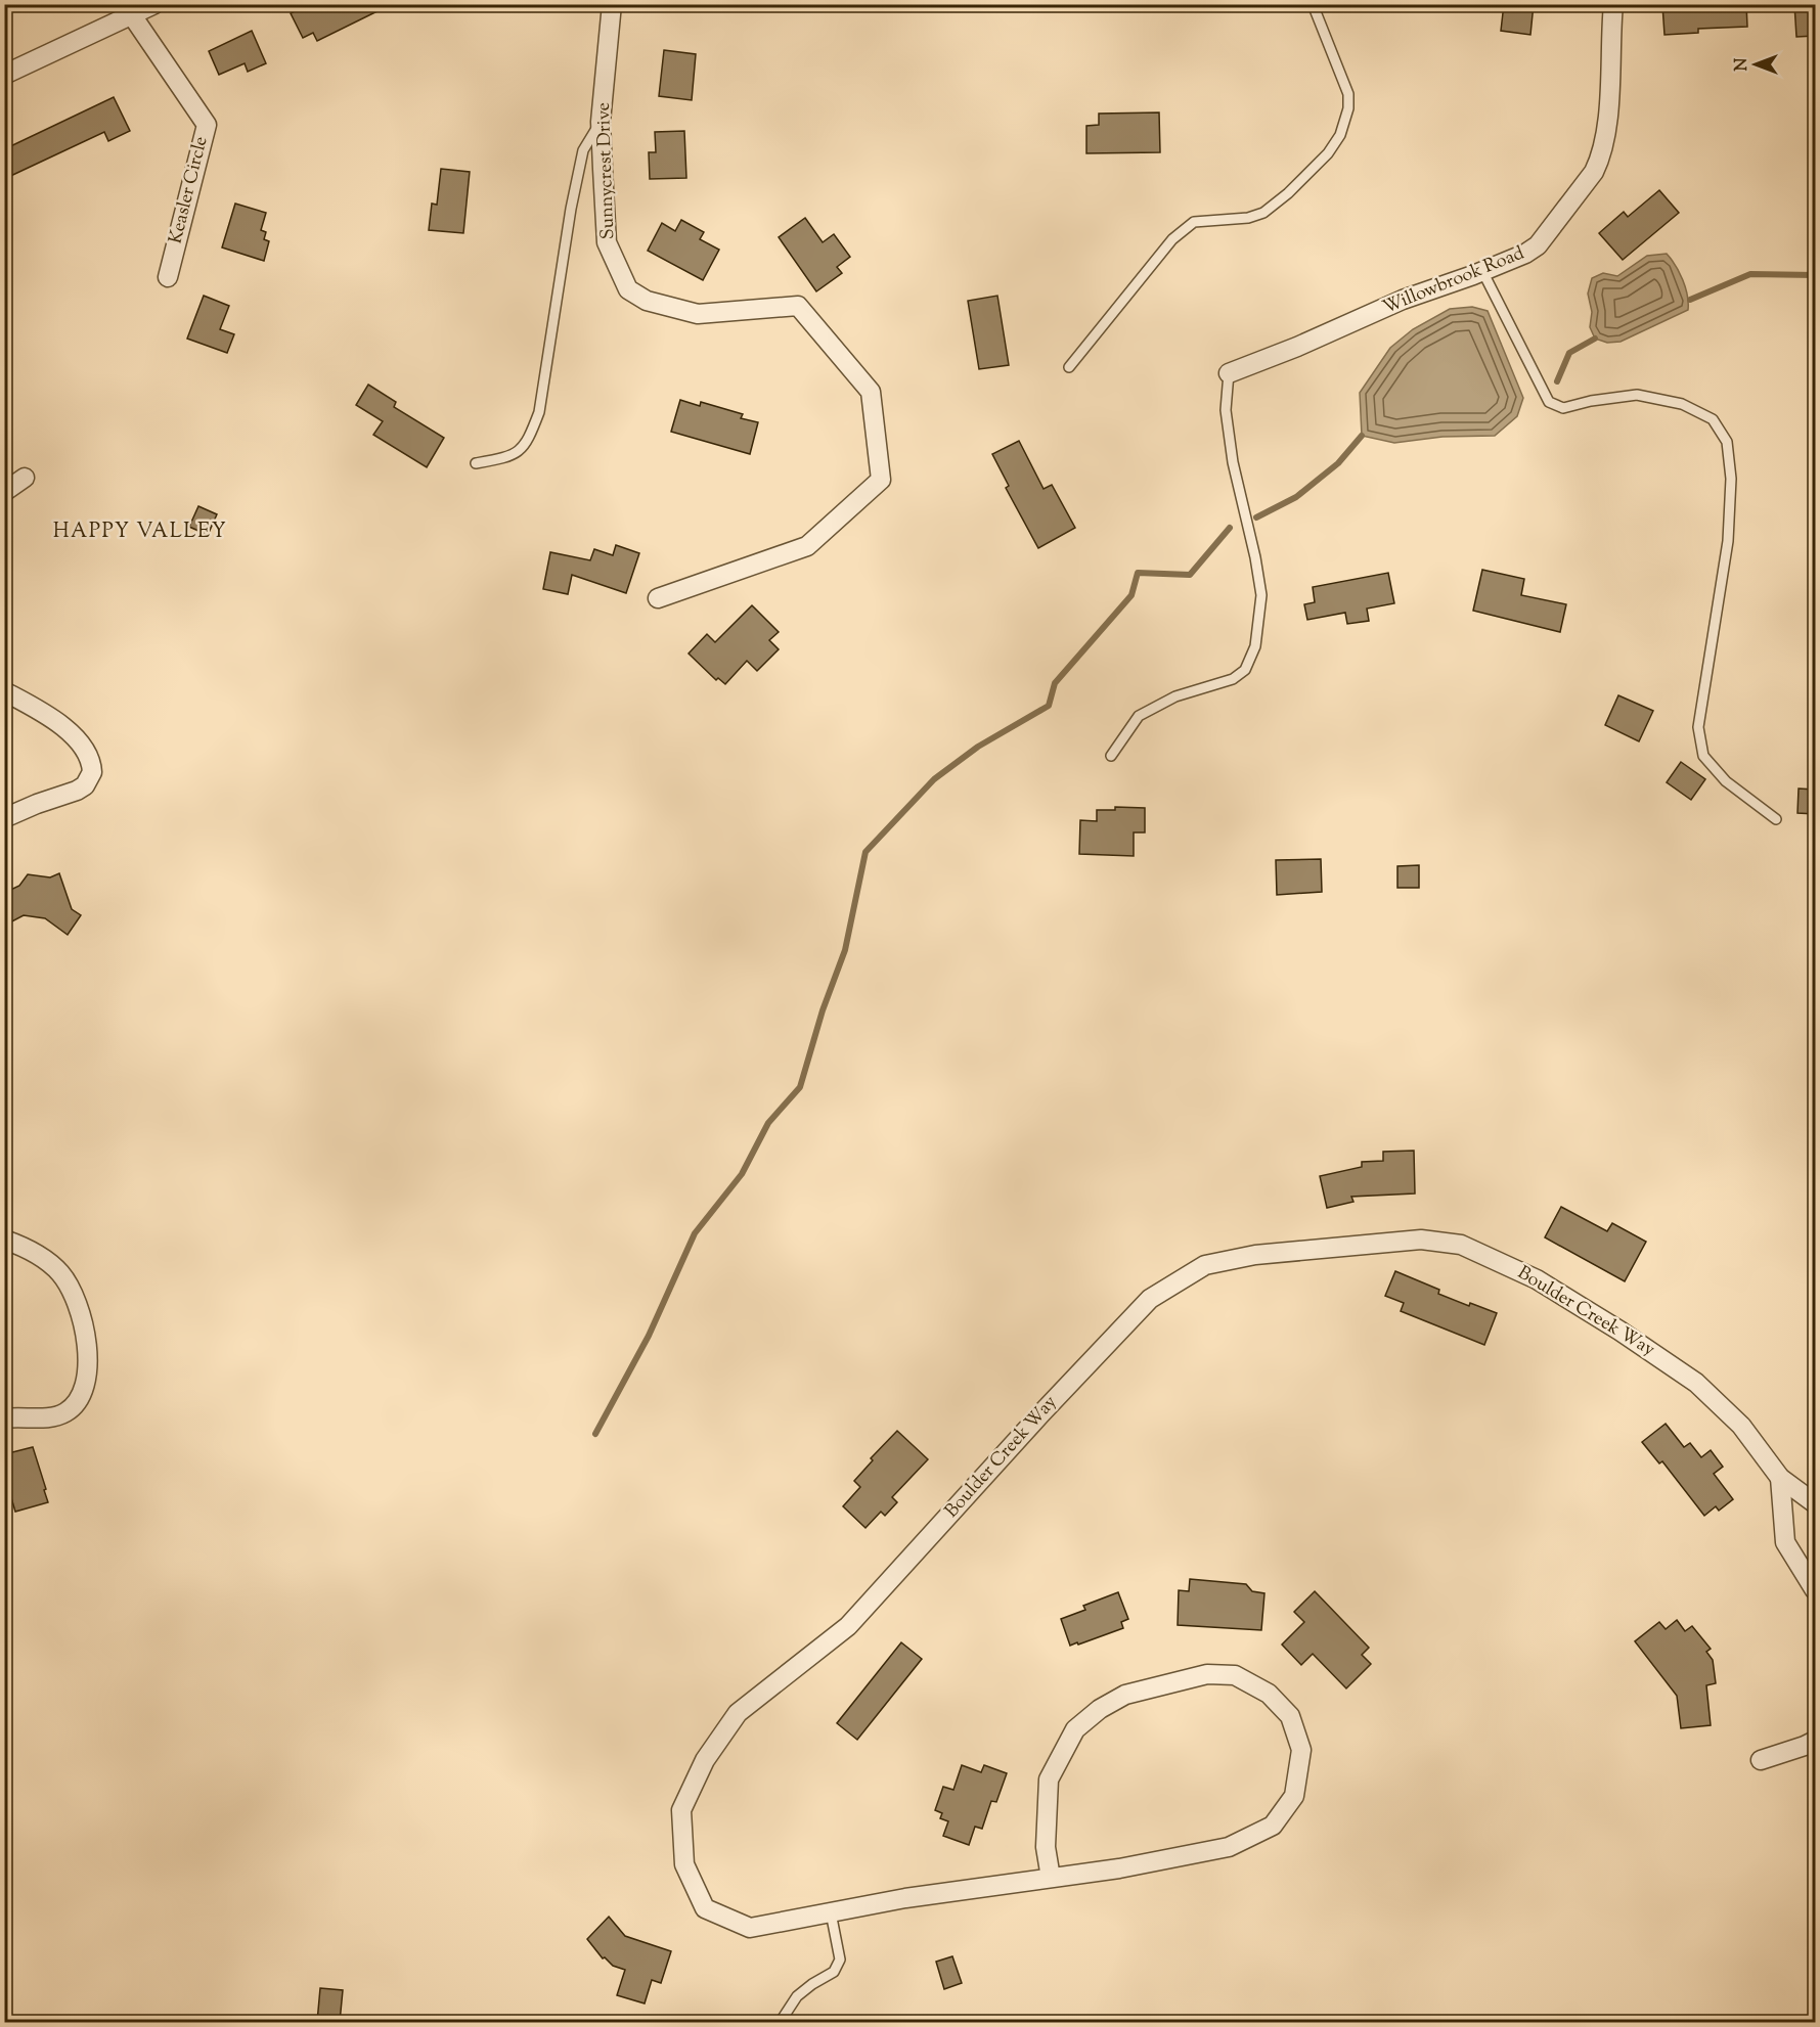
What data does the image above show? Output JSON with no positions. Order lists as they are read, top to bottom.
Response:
{
  "streets": {
    "street": [
      "Sunnycrest Drive",
      "Keasler Circle",
      "Willowbrook Road",
      "Boulder Creek Way"
    ]
  },
  "districts": ["HAPPY VALLEY"],
  "north": "left"
}
